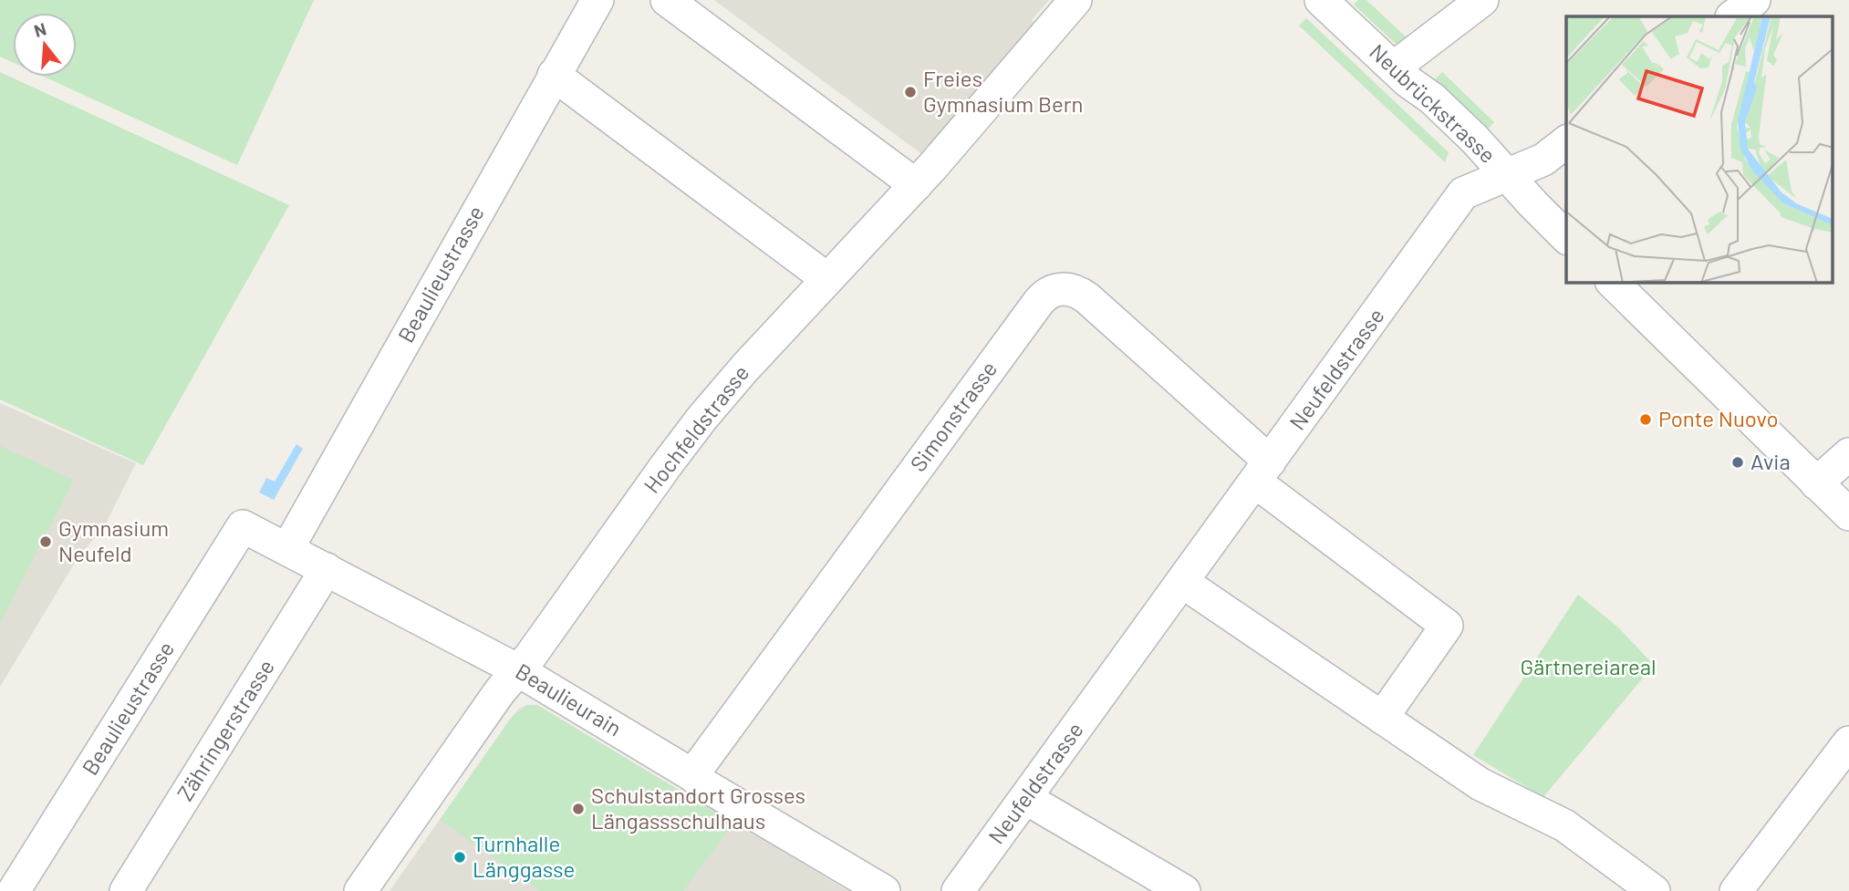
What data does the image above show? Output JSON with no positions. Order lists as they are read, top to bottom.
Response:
{
  "streets": {
    "street": [
      "Neubrückstrasse",
      "Beaulieustrasse",
      "Neufeldstrasse",
      "Simonstrasse",
      "Hochfeldstrasse",
      "Beaulieurain",
      "Zähringerstrasse"
    ]
  },
  "crossings": [
    ["Neubrückstrasse", "Neufeldstrasse"],
    ["Beaulieustrasse", "Beaulieurain"],
    ["Neufeldstrasse", "Simonstrasse"],
    ["Simonstrasse", "Beaulieurain"],
    ["Hochfeldstrasse", "Beaulieurain"],
    ["Beaulieurain", "Zähringerstrasse"]
  ],
  "parks": ["Gärtnereiareal"],
  "places": [
    "Freies Gymnasium Bern",
    "Ponte Nuovo",
    "Avia",
    "Gymnasium Neufeld",
    "Schulstandort Grosses Längassschulhaus",
    "Turnhalle Länggasse"
  ],
  "north": "top"
}
